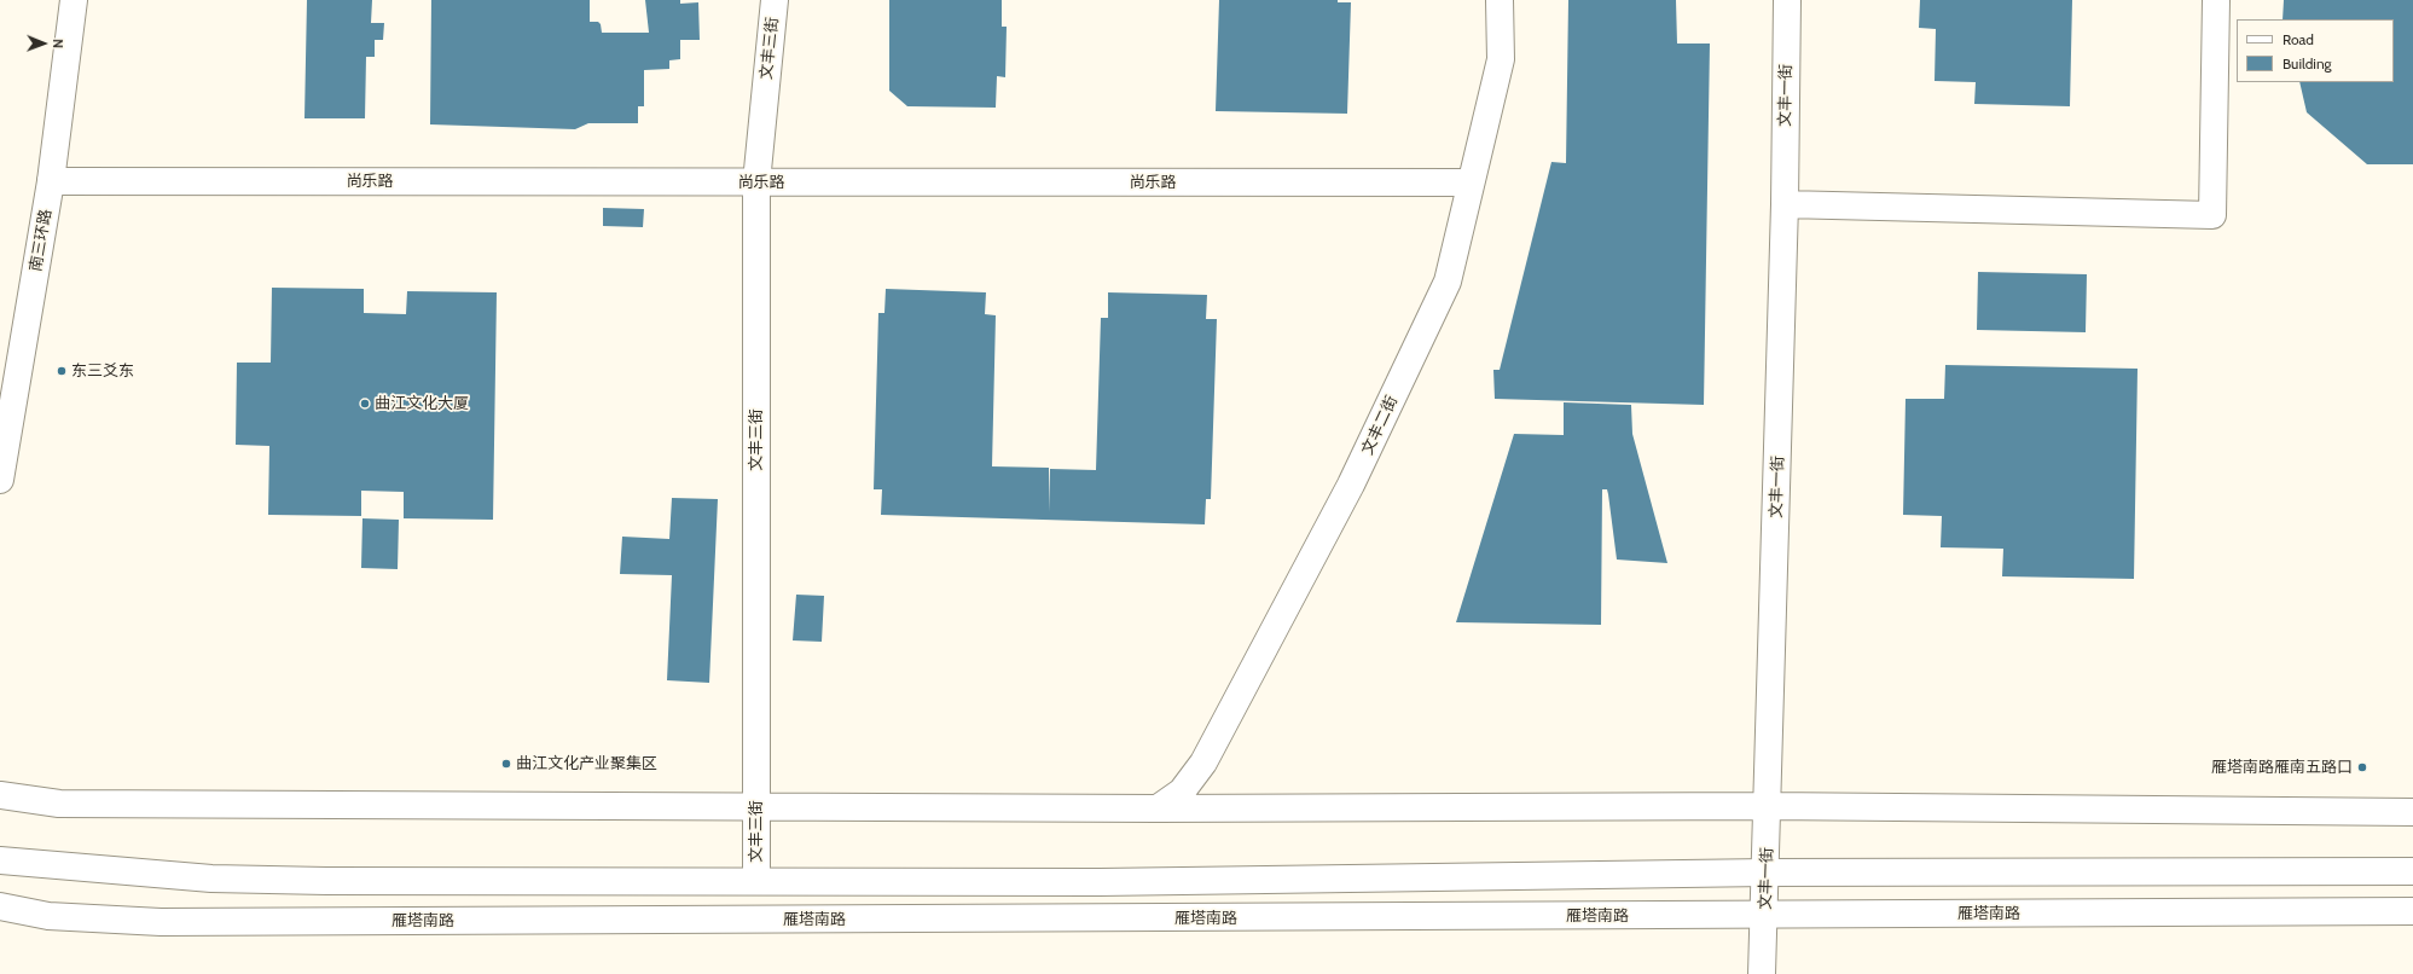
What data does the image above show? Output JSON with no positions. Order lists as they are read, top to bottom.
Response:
{
  "streets": {
    "main road": [
      "文丰三街",
      "文丰一街",
      "尚乐路",
      "南三环路",
      "文丰二街",
      "雁塔南路"
    ]
  },
  "crossings": [
    ["文丰三街", "尚乐路"],
    ["文丰一街", "雁塔南路"],
    ["尚乐路", "南三环路"],
    ["尚乐路", "文丰二街"]
  ],
  "places": [
    "东三爻东",
    "曲江文化大厦",
    "曲江文化产业聚集区",
    "雁塔南路雁南五路口"
  ],
  "legend": ["Road", "Building"],
  "north": "right"
}
